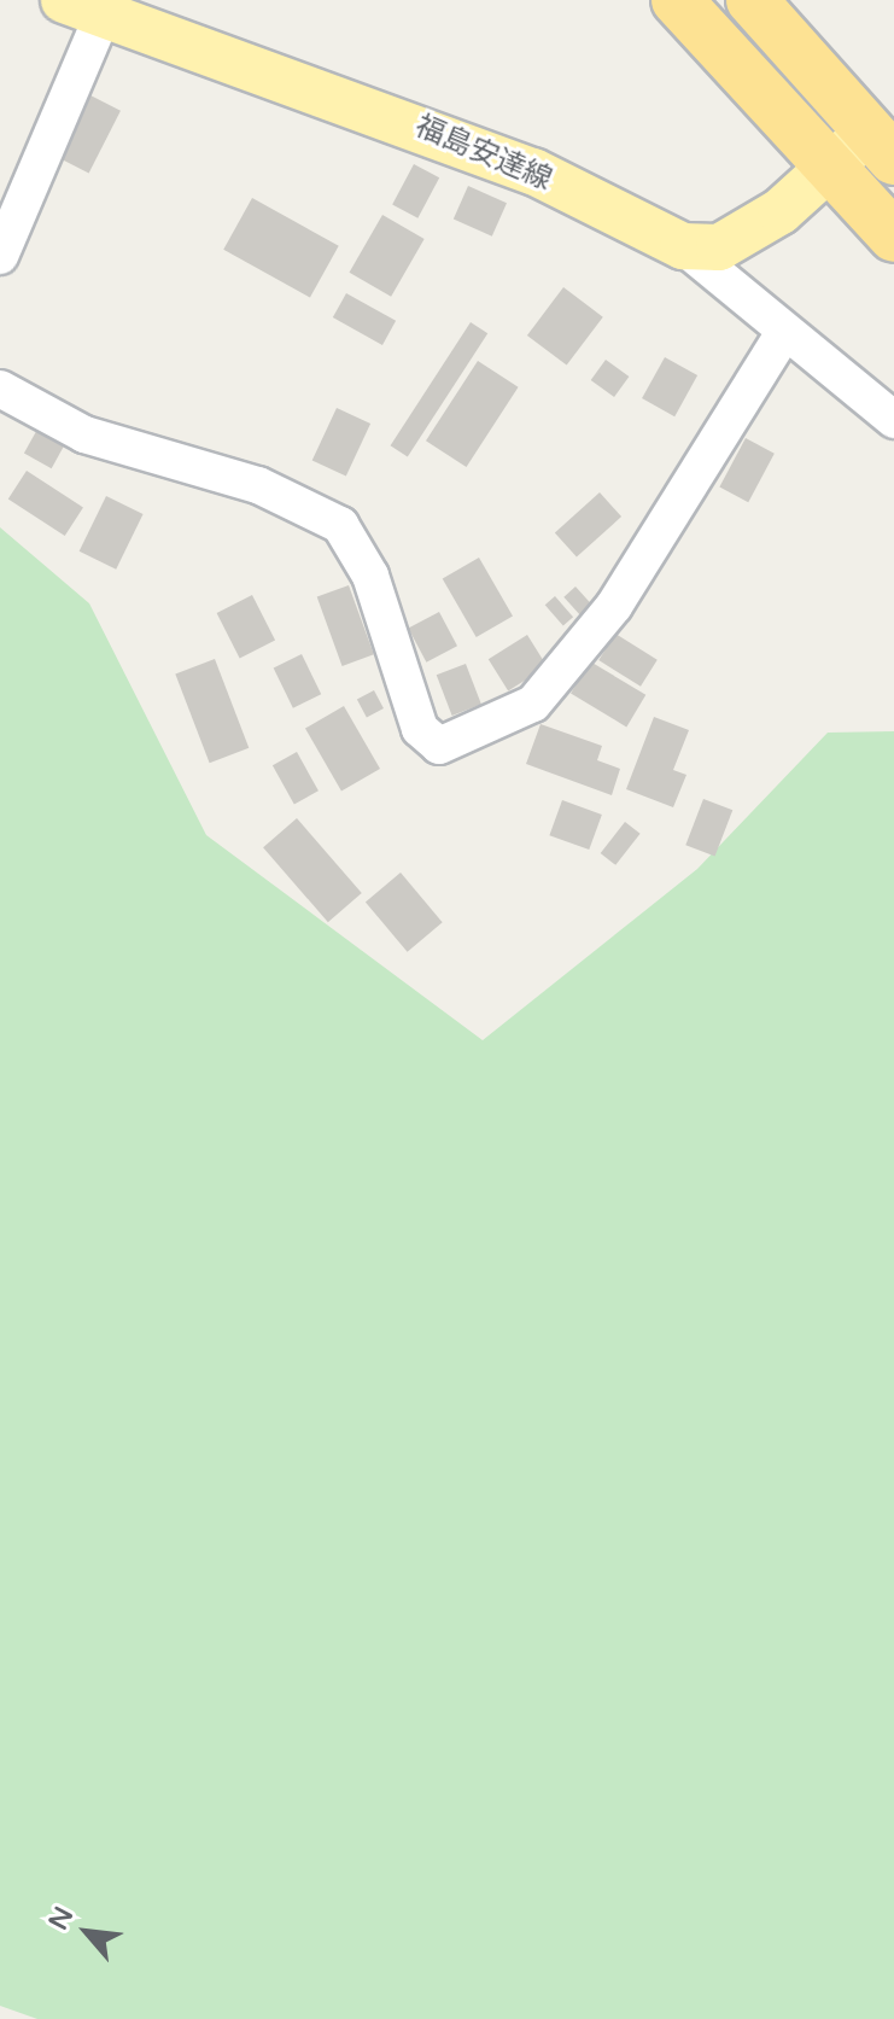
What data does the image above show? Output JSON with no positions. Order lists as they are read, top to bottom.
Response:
{
  "streets": {
    "main road": ["福島安達線"]
  },
  "north": "top left"
}
